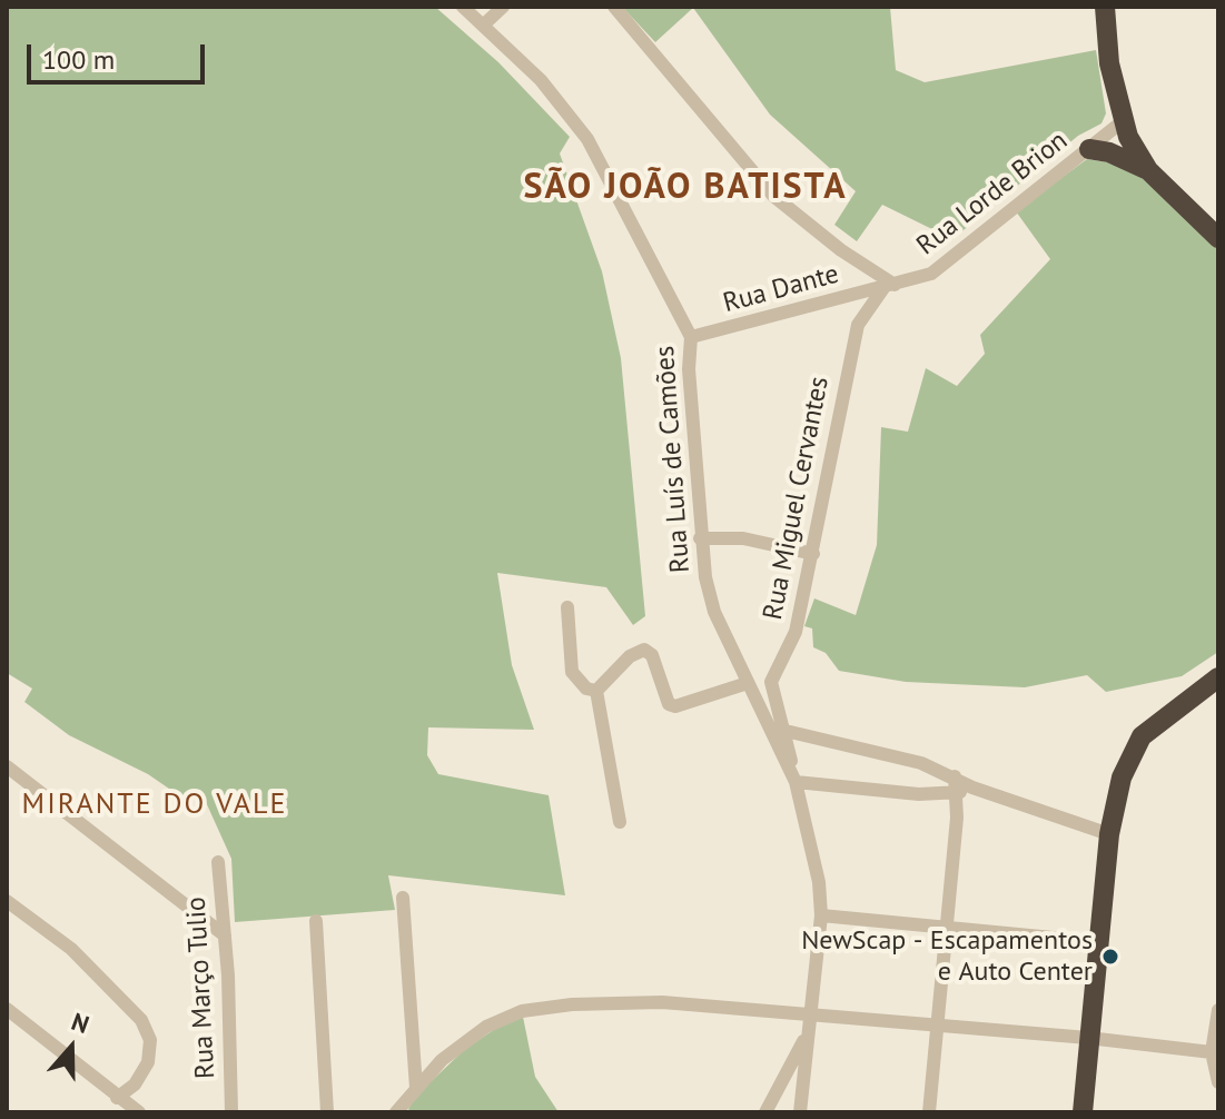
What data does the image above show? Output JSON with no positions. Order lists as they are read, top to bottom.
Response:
{
  "streets": {
    "street": [
      "Rua Lorde Brion",
      "Rua Dante",
      "Rua Luís de Camões",
      "Rua Miguel Cervantes",
      "Rua Março Tulio"
    ]
  },
  "crossings": [
    ["Rua Lorde Brion", "Rua Dante"],
    ["Rua Lorde Brion", "Rua Miguel Cervantes"],
    ["Rua Dante", "Rua Luís de Camões"],
    ["Rua Dante", "Rua Miguel Cervantes"],
    ["Rua Luís de Camões", "Rua Miguel Cervantes"]
  ],
  "districts": ["SÃO JOÃO BATISTA", "MIRANTE DO VALE"],
  "places": ["NewScap - Escapamentos e Auto Center"],
  "scale_bar": "100 m",
  "north": "top"
}
